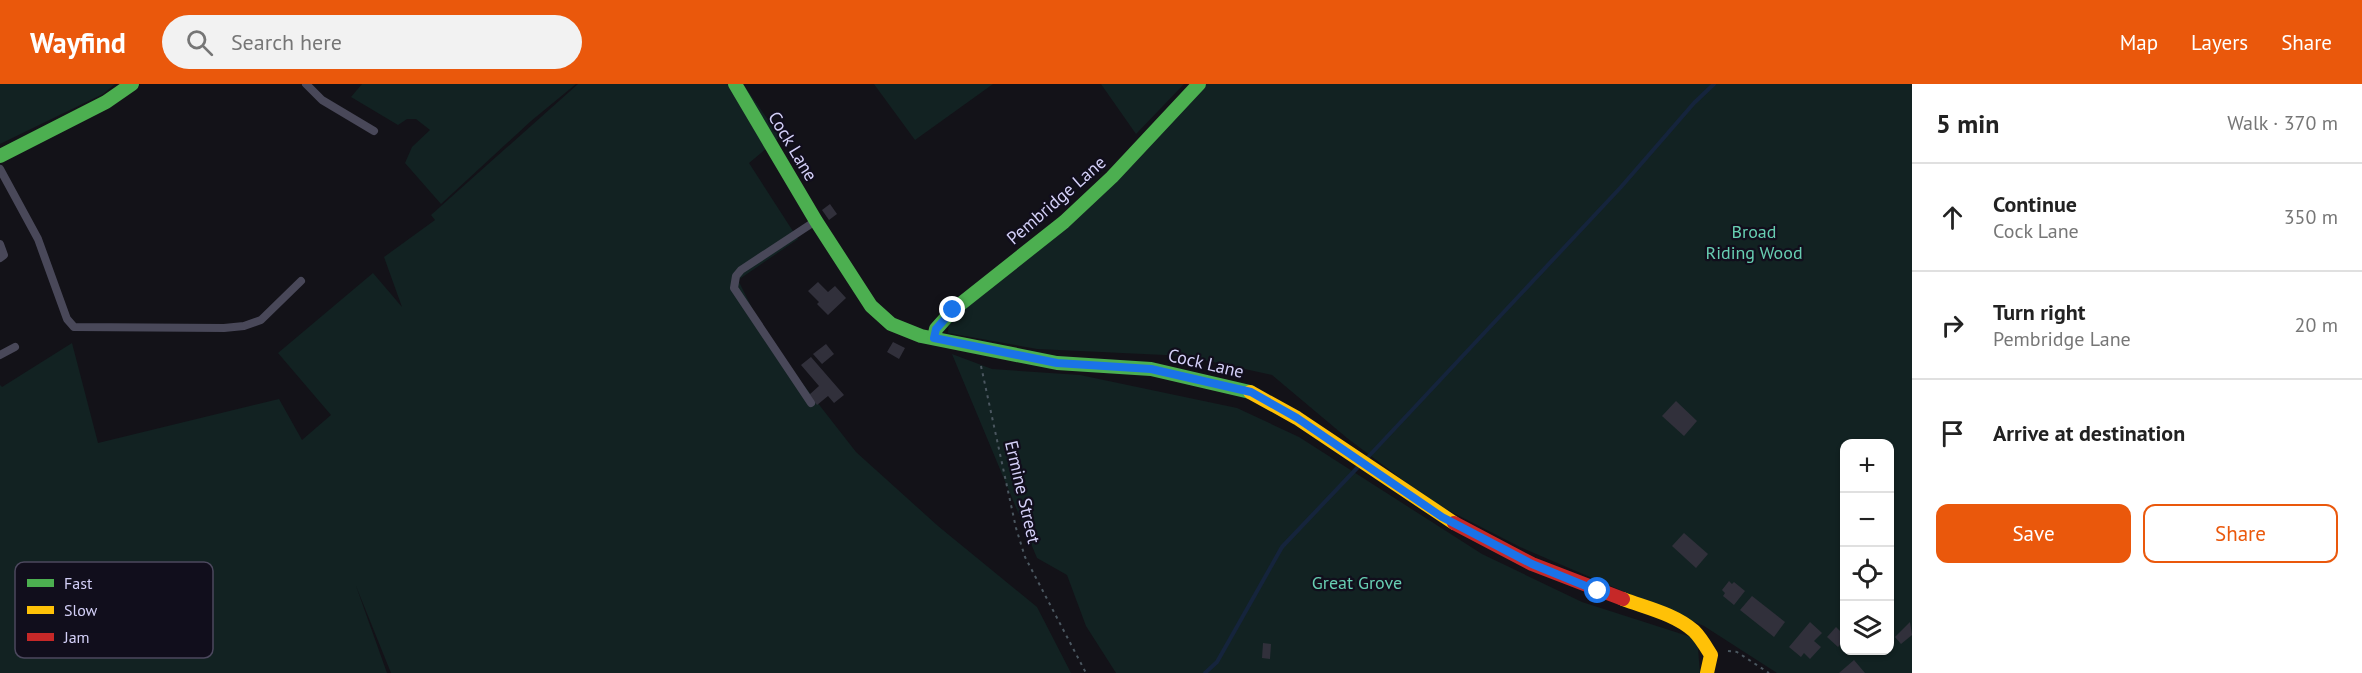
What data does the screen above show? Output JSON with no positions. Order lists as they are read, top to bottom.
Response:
{
  "streets": {
    "street": ["Cock Lane", "Pembridge Lane"],
    "path": ["Ermine Street"]
  },
  "crossings": [
    ["Cock Lane", "Pembridge Lane"],
    ["Cock Lane", "Ermine Street"]
  ],
  "parks": ["Broad Riding Wood", "Great Grove"],
  "legend": ["Fast", "Slow", "Jam"],
  "page": {
    "header": "Wayfind",
    "search": "Search here",
    "nav": ["Map", "Layers", "Share"],
    "heading": ["5 min", "Walk · 370 m"],
    "list": [
      ["Continue", "Cock Lane", "350 m"],
      ["Turn right", "Pembridge Lane", "20 m"],
      "Arrive at destination"
    ],
    "map_buttons": ["+", "−"],
    "buttons": ["Save", "Share"]
  }
}
